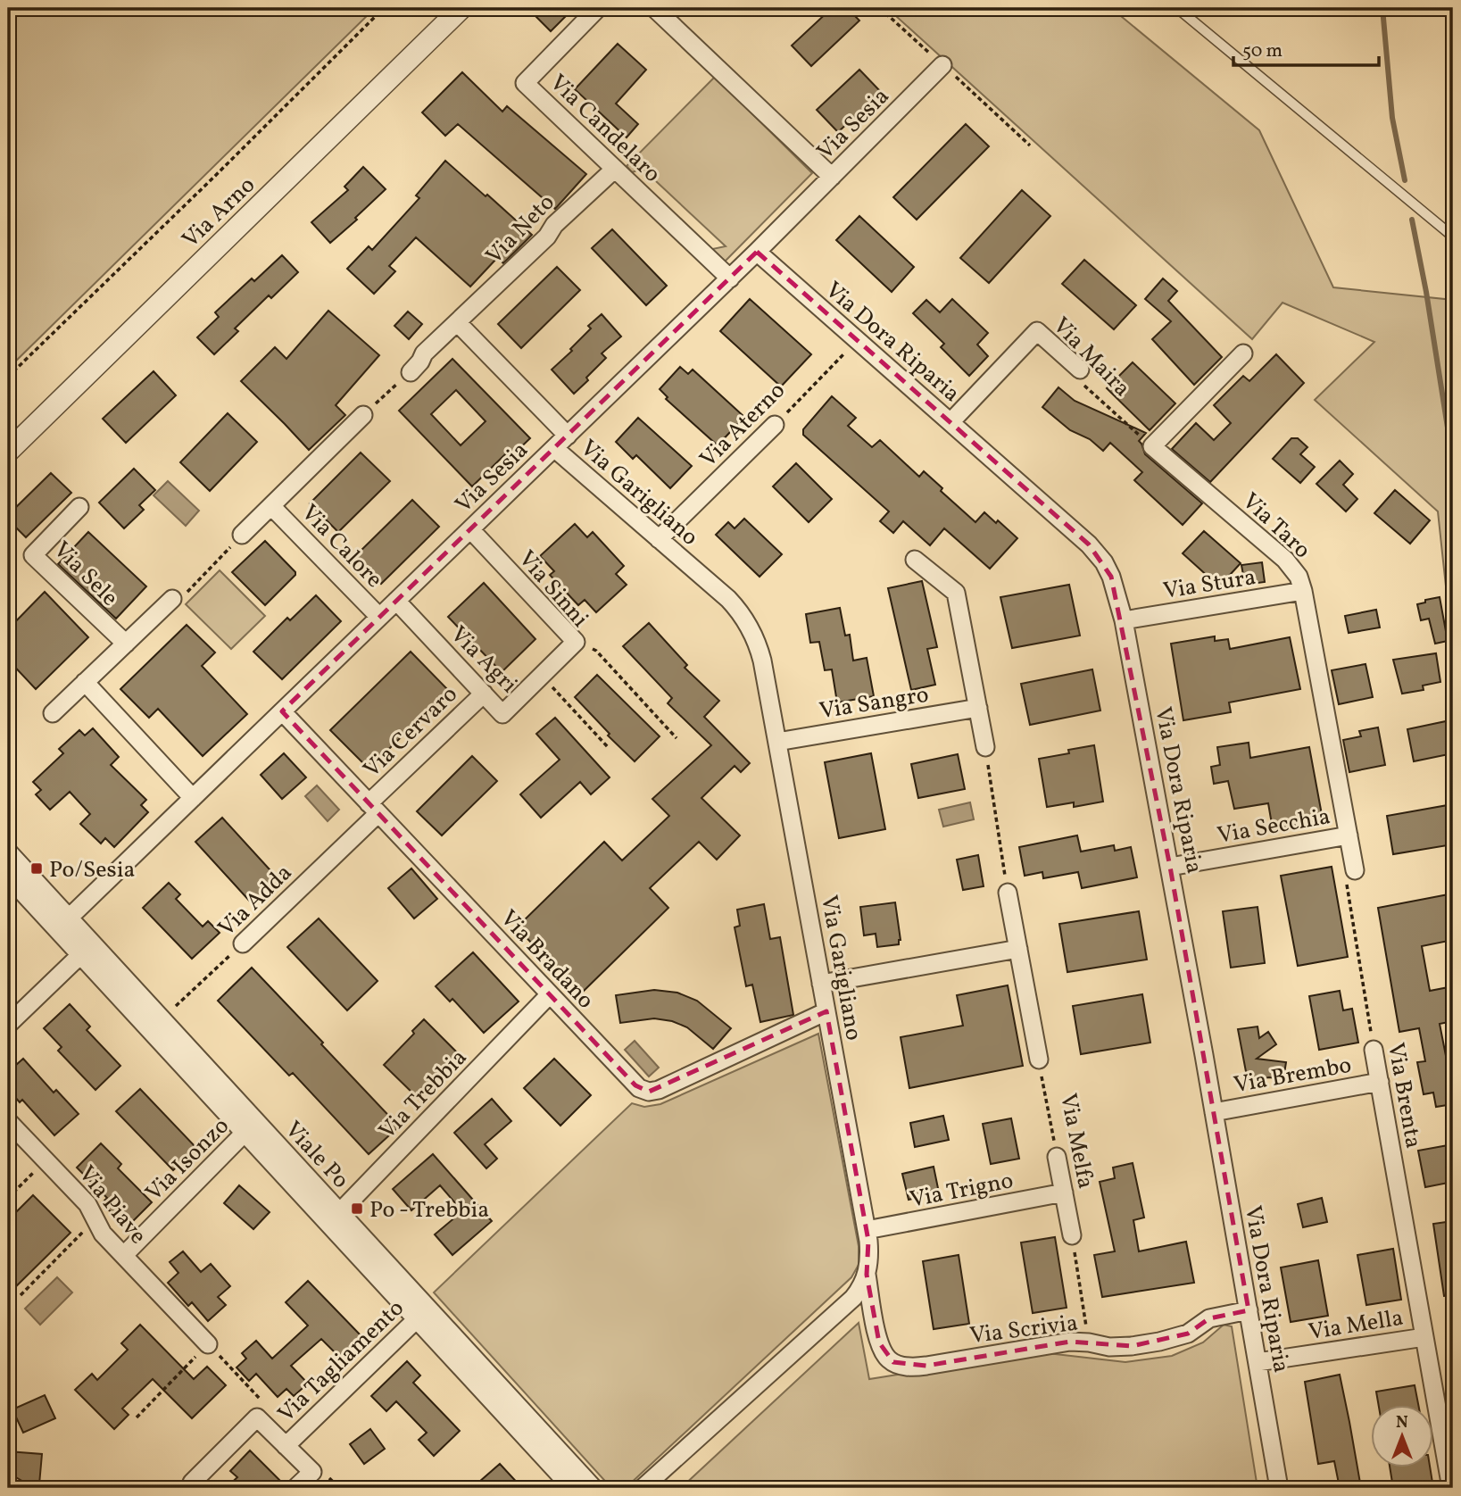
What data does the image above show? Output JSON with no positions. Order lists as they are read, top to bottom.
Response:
{
  "streets": {
    "street": [
      "Via Sesia",
      "Via Candelaro",
      "Via Arno",
      "Via Neto",
      "Via Dora Riparia",
      "Via Maira",
      "Via Aterno",
      "Via Garigliano",
      "Via Taro",
      "Via Calore",
      "Via Sele",
      "Via Stura",
      "Via Sinni",
      "Via Agri",
      "Via Sangro",
      "Via Cervaro",
      "Via Secchia",
      "Via Adda",
      "Via Bradano",
      "Via Brembo",
      "Via Trebbia",
      "Via Brenta",
      "Via Melfa",
      "Viale Po",
      "Via Isonzo",
      "Via Trigno",
      "Via Piave",
      "Via Mella",
      "Via Scrivia",
      "Via Tagliamento"
    ]
  },
  "crossings": [
    ["Via Sesia", "Via Candelaro"],
    ["Via Sesia", "Via Dora Riparia"],
    ["Via Sesia", "Via Garigliano"],
    ["Via Sesia", "Via Calore"],
    ["Via Sesia", "Via Sinni"],
    ["Via Sesia", "Via Agri"],
    ["Via Sesia", "Via Bradano"],
    ["Via Sesia", "Viale Po"],
    ["Via Candelaro", "Via Neto"],
    ["Via Dora Riparia", "Via Maira"],
    ["Via Dora Riparia", "Via Aterno"],
    ["Via Dora Riparia", "Via Stura"],
    ["Via Dora Riparia", "Via Secchia"],
    ["Via Dora Riparia", "Via Brembo"],
    ["Via Dora Riparia", "Via Mella"],
    ["Via Dora Riparia", "Via Scrivia"],
    ["Via Maira", "Via Taro"],
    ["Via Aterno", "Via Garigliano"],
    ["Via Garigliano", "Via Sangro"],
    ["Via Garigliano", "Via Bradano"],
    ["Via Garigliano", "Via Trigno"],
    ["Via Garigliano", "Via Scrivia"],
    ["Via Taro", "Via Stura"],
    ["Via Taro", "Via Secchia"],
    ["Via Taro", "Via Brenta"],
    ["Via Sinni", "Via Agri"],
    ["Via Agri", "Via Cervaro"],
    ["Via Cervaro", "Via Adda"],
    ["Via Cervaro", "Via Bradano"],
    ["Via Adda", "Via Bradano"],
    ["Via Adda", "Viale Po"],
    ["Via Bradano", "Via Trebbia"],
    ["Via Brembo", "Via Brenta"],
    ["Via Trebbia", "Viale Po"],
    ["Via Brenta", "Via Mella"],
    ["Via Melfa", "Via Trigno"],
    ["Viale Po", "Via Isonzo"],
    ["Viale Po", "Via Tagliamento"],
    ["Via Isonzo", "Via Piave"]
  ],
  "places": {
    "transit": ["Po/Sesia", "Po - Trebbia"]
  },
  "scale_bar": "50 m",
  "north": "top"
}
